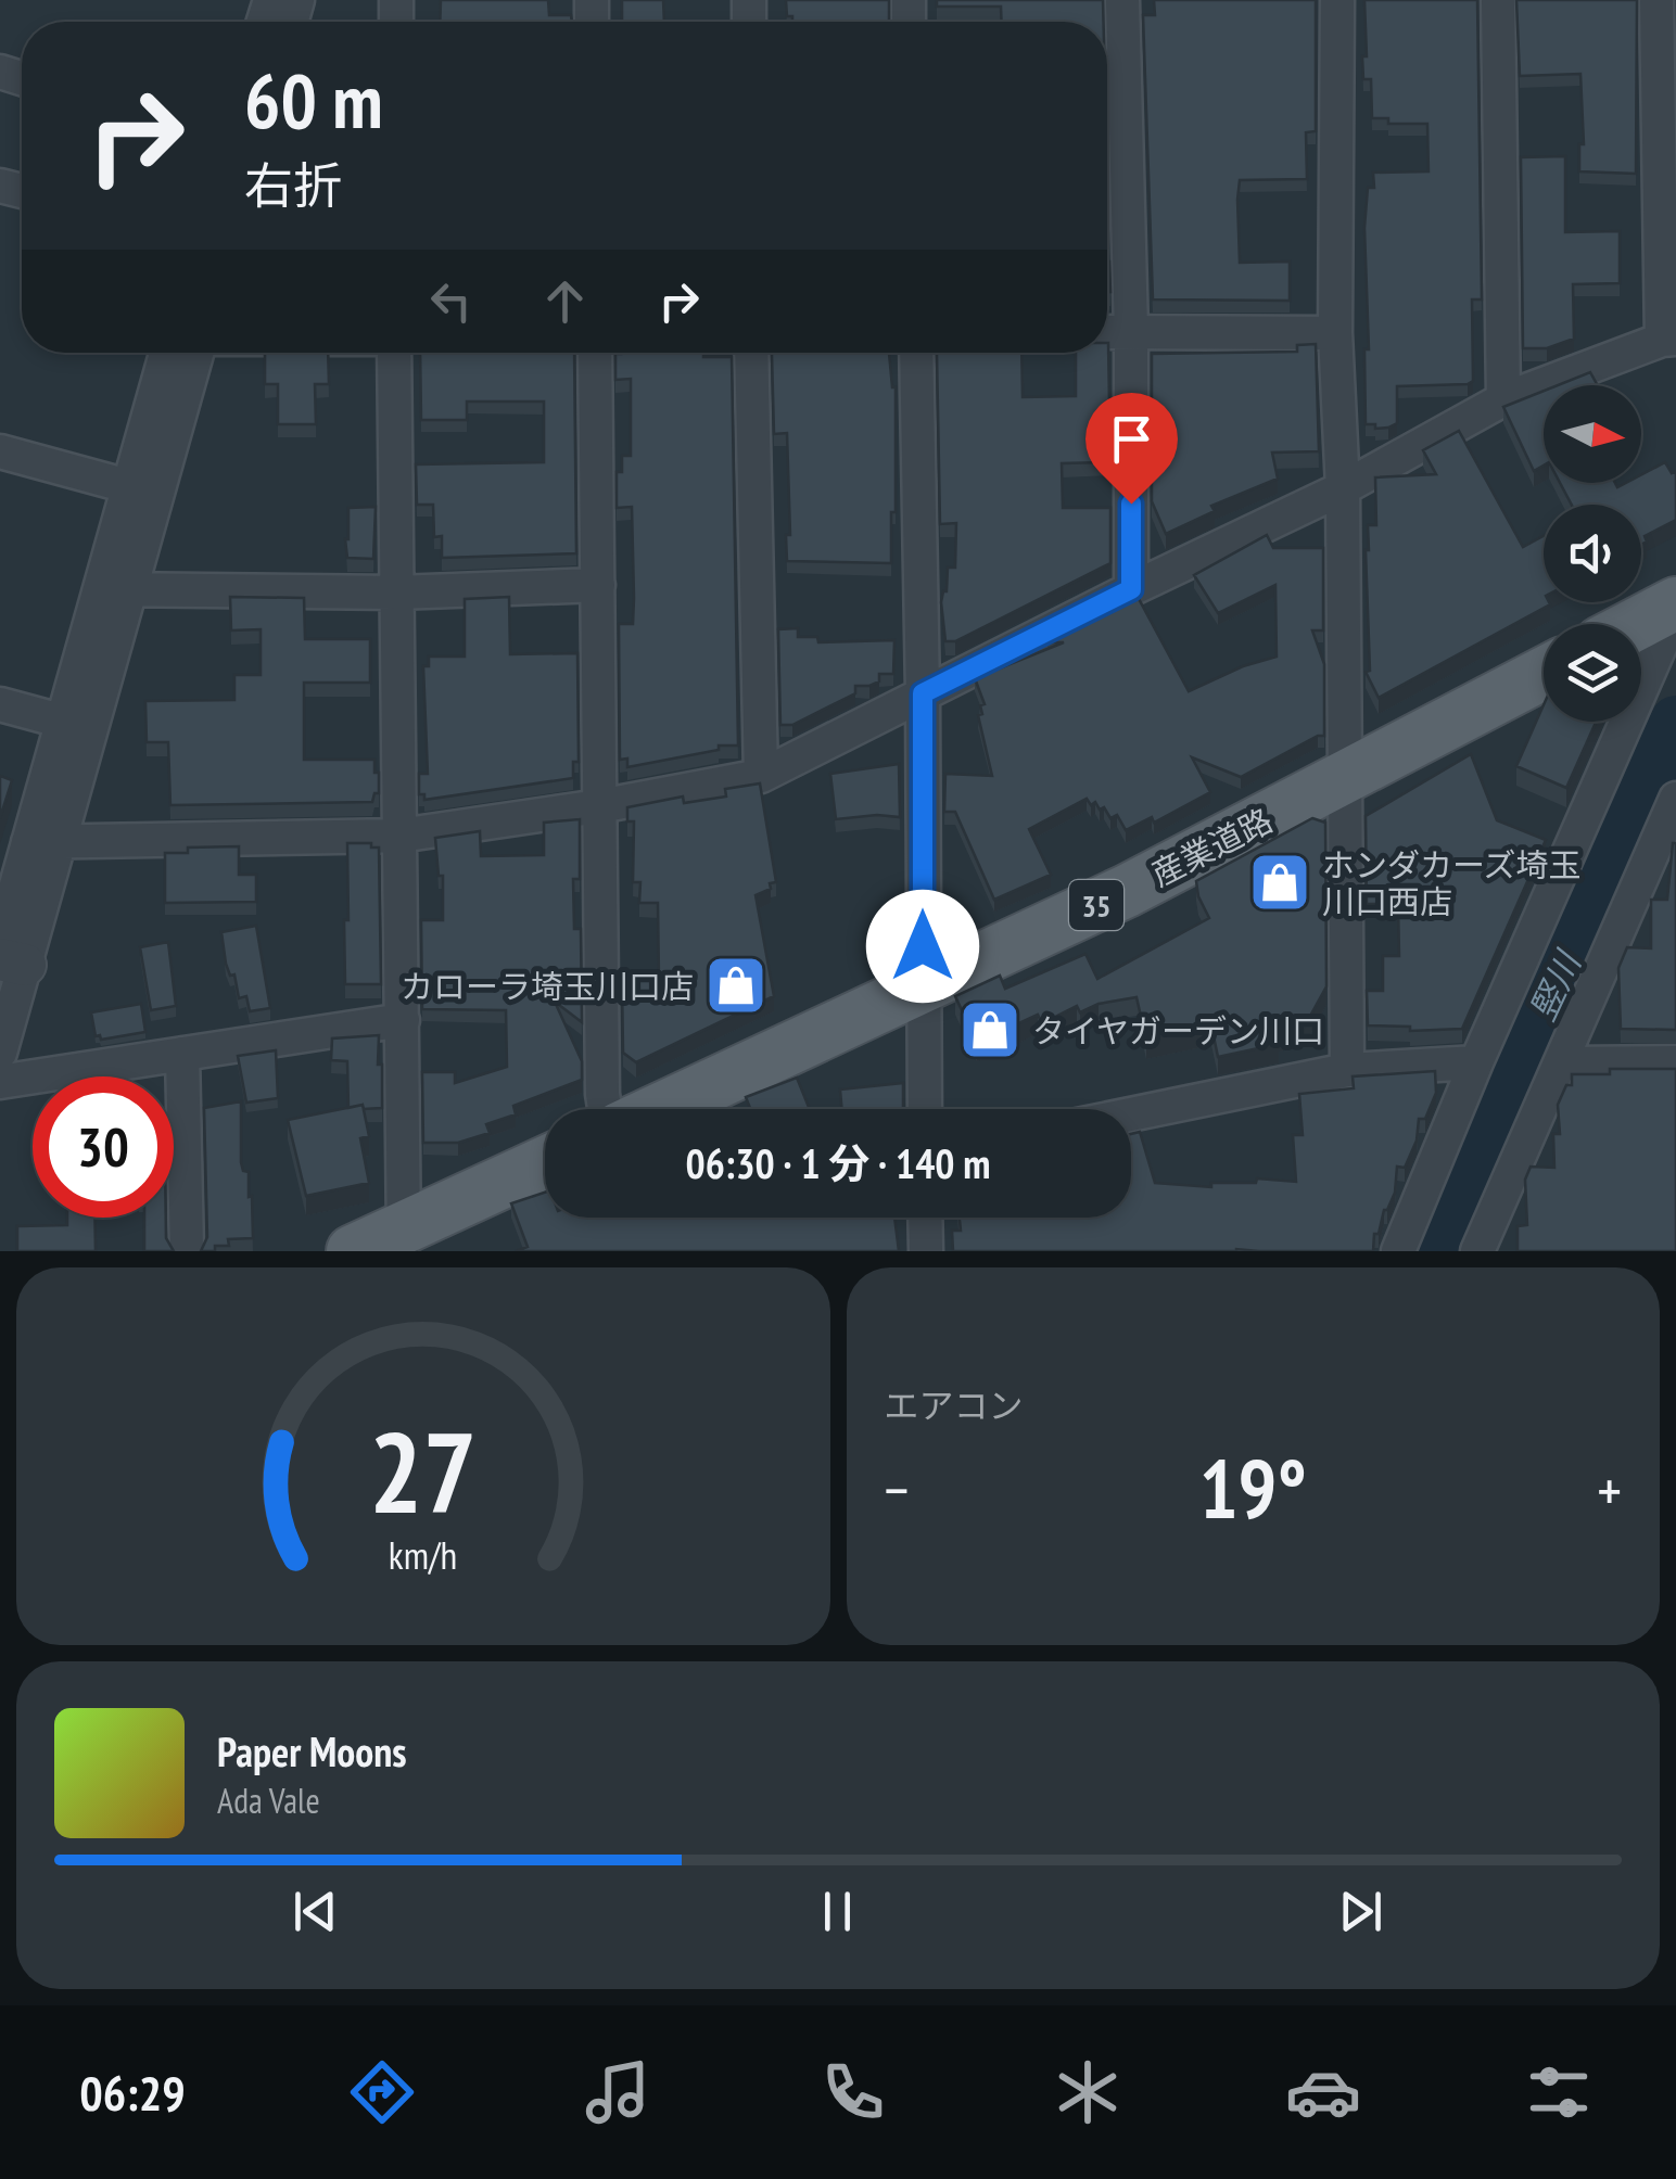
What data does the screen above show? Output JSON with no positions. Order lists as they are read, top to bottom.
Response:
{
  "streets": {
    "main road": ["産業道路", "35"]
  },
  "water": ["竪川"],
  "places": {
    "shop": ["ホンダカーズ埼玉 川口西店", "カローラ埼玉川口店", "タイヤガーデン川口"]
  },
  "north": "right",
  "page": {
    "turn": ["60 m", "右折"],
    "limit": "30",
    "trip": "06:30 · 1 分 · 140 m",
    "tile": "エアコン",
    "heat": ["−", "19°", "+"],
    "song": ["Paper Moons", "Ada Vale"],
    "tabs": "06:29",
    "gauge": ["27", "km/h"]
  }
}
